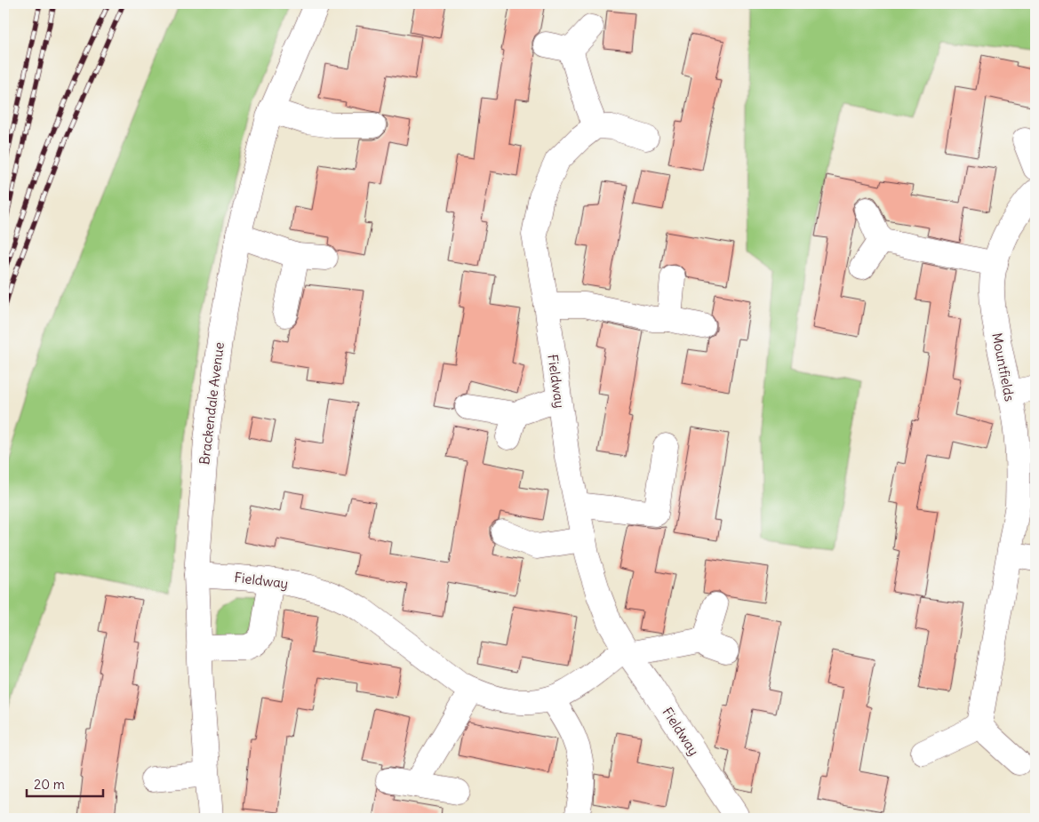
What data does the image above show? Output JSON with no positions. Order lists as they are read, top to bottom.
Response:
{
  "streets": {
    "street": ["Mountfields", "Fieldway", "Brackendale Avenue"]
  },
  "crossings": [
    ["Fieldway", "Brackendale Avenue"]
  ],
  "scale_bar": "20 m"
}
